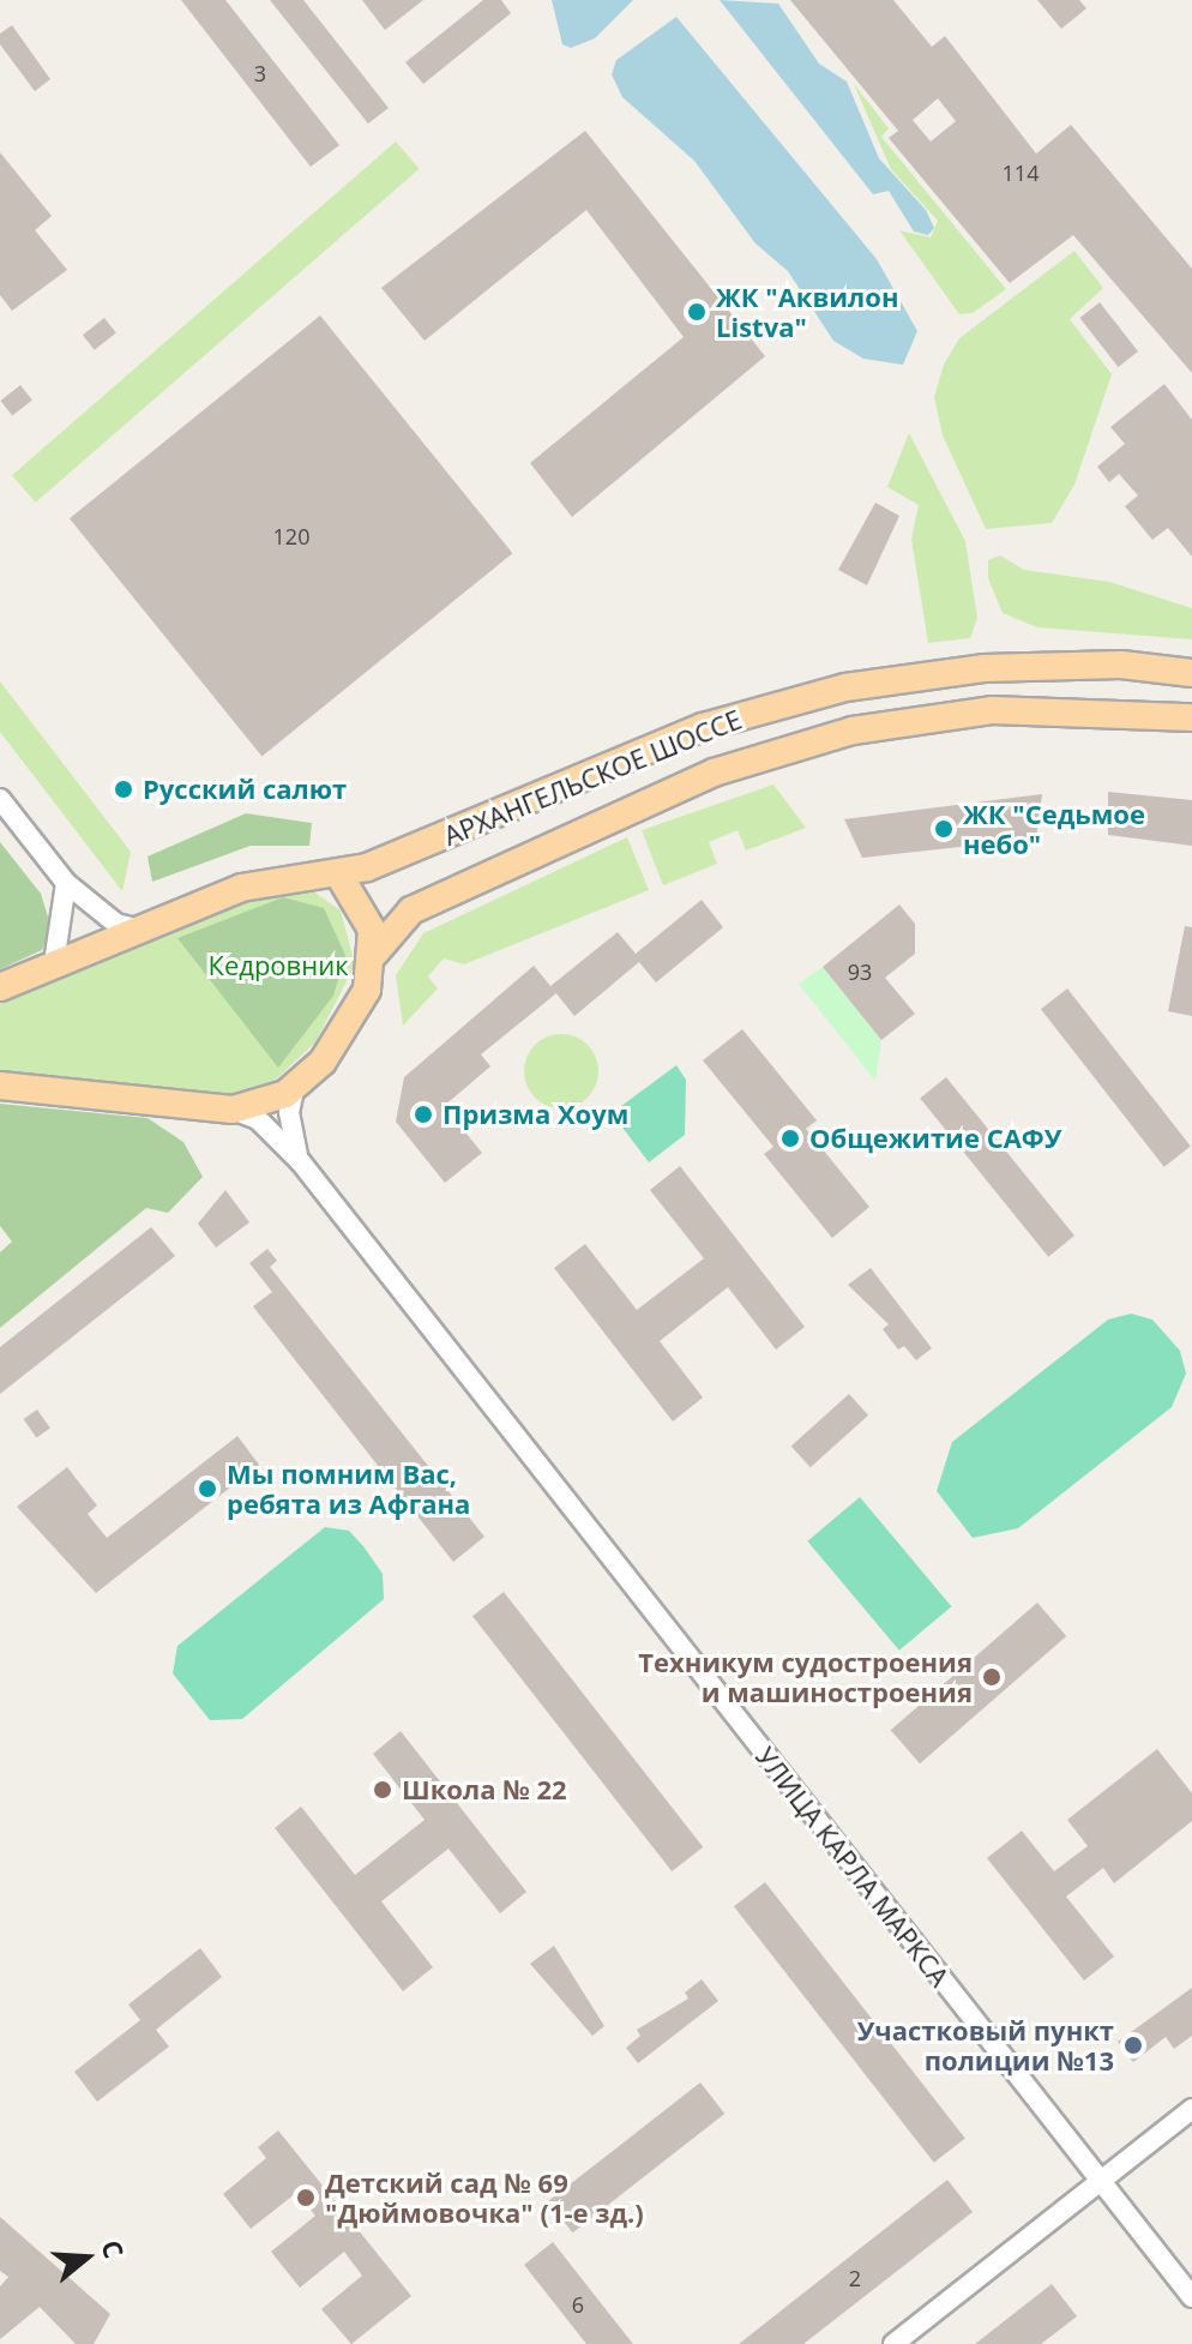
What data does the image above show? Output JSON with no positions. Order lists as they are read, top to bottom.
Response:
{
  "streets": {
    "main road": ["АРХАНГЕЛЬСКОЕ ШОССЕ"],
    "street": ["УЛИЦА КАРЛА МАРКСА"]
  },
  "parks": ["Кедровник"],
  "places": [
    "ЖК \"Аквилон Listva\"",
    "Русский салют",
    "ЖК \"Седьмое небо\"",
    "Призма Хоум",
    "Общежитие САФУ",
    "Мы помним Вас, ребята из Афгана",
    "Техникум судостроения и машиностроения",
    "Школа № 22",
    "Участковый пункт полиции №13",
    "Детский сад № 69 \"Дюймовочка\" (1-е зд.)"
  ],
  "house_numbers": [
    "3",
    "114",
    "120",
    "93",
    "2",
    "6"
  ],
  "north": "right"
}
